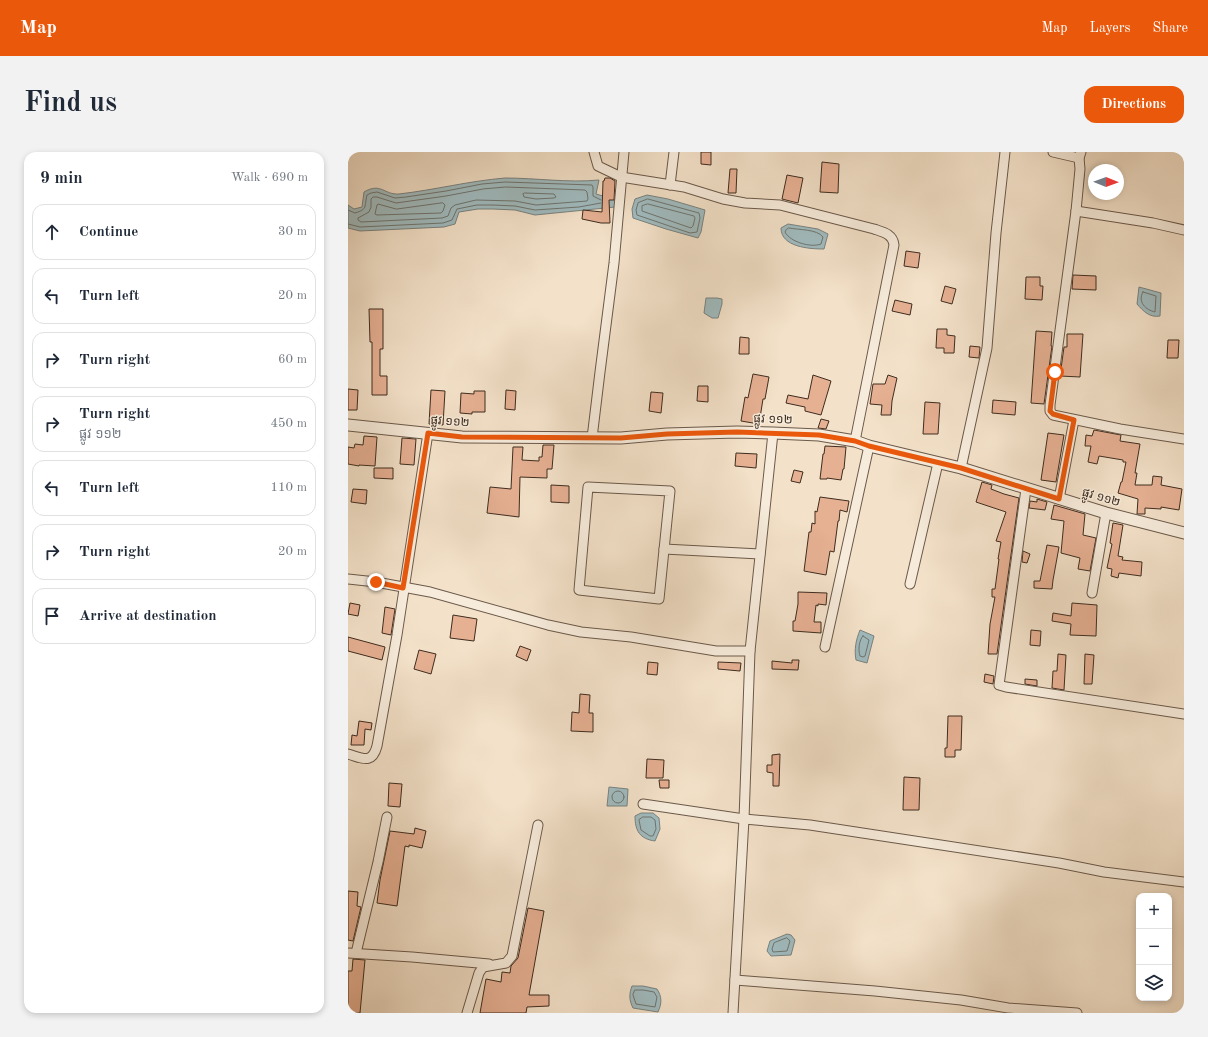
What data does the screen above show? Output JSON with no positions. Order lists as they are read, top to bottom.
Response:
{
  "streets": {
    "street": ["ផ្លូវ ១១២"]
  },
  "north": "right",
  "page": {
    "header": "Map",
    "nav": ["Map", "Layers", "Share"],
    "buttons": "Directions",
    "title": "Find us",
    "heading": ["9 min", "Walk · 690 m"],
    "list": [
      ["Continue", "30 m"],
      ["Turn left", "20 m"],
      ["Turn right", "60 m"],
      ["Turn right", "ផ្លូវ ១១២", "450 m"],
      ["Turn left", "110 m"],
      ["Turn right", "20 m"],
      "Arrive at destination"
    ],
    "map_buttons": ["+", "−"]
  }
}
